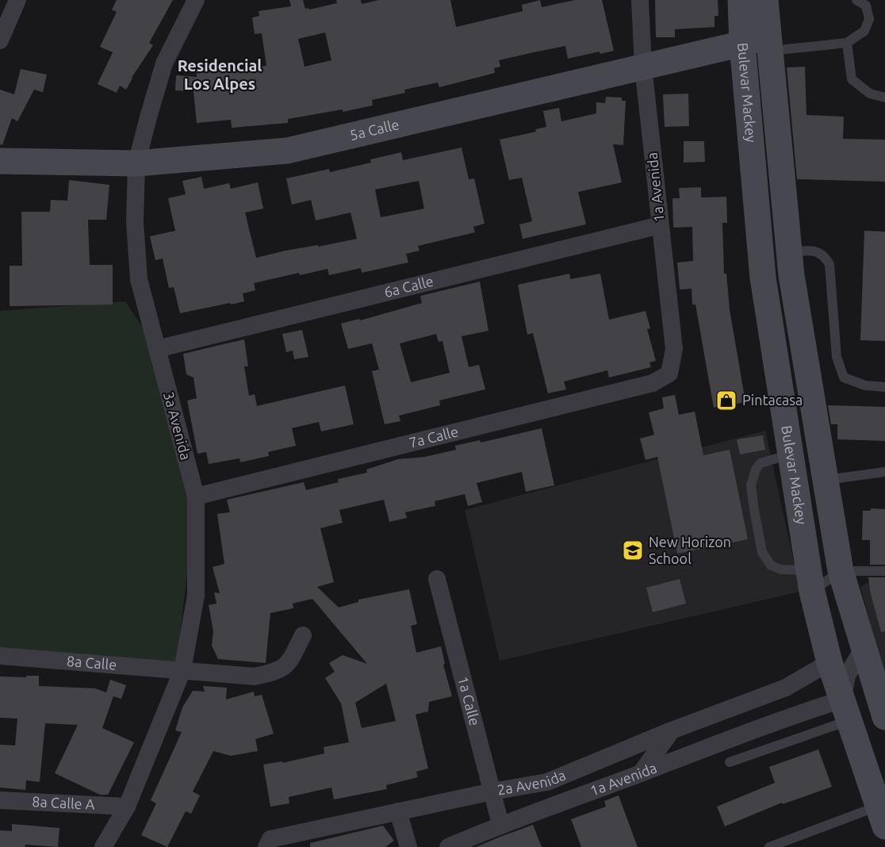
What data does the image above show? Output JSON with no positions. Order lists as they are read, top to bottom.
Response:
{
  "streets": {
    "main road": ["Bulevar Mackey", "5a Calle"],
    "street": [
      "1a Avenida",
      "6a Calle",
      "3a Avenida",
      "7a Calle",
      "8a Calle",
      "1a Calle",
      "2a Avenida",
      "8a Calle A"
    ]
  },
  "crossings": [
    ["Bulevar Mackey", "5a Calle"],
    ["Bulevar Mackey", "1a Avenida"],
    ["Bulevar Mackey", "2a Avenida"],
    ["5a Calle", "1a Avenida"],
    ["5a Calle", "3a Avenida"],
    ["1a Avenida", "6a Calle"],
    ["1a Avenida", "7a Calle"],
    ["1a Avenida", "1a Calle"],
    ["6a Calle", "3a Avenida"],
    ["3a Avenida", "7a Calle"],
    ["3a Avenida", "8a Calle"],
    ["3a Avenida", "8a Calle A"],
    ["1a Calle", "2a Avenida"]
  ],
  "districts": ["Residencial Los Alpes"],
  "places": {
    "shop": ["Pintacasa"],
    "school or university": ["New Horizon School"]
  }
}
